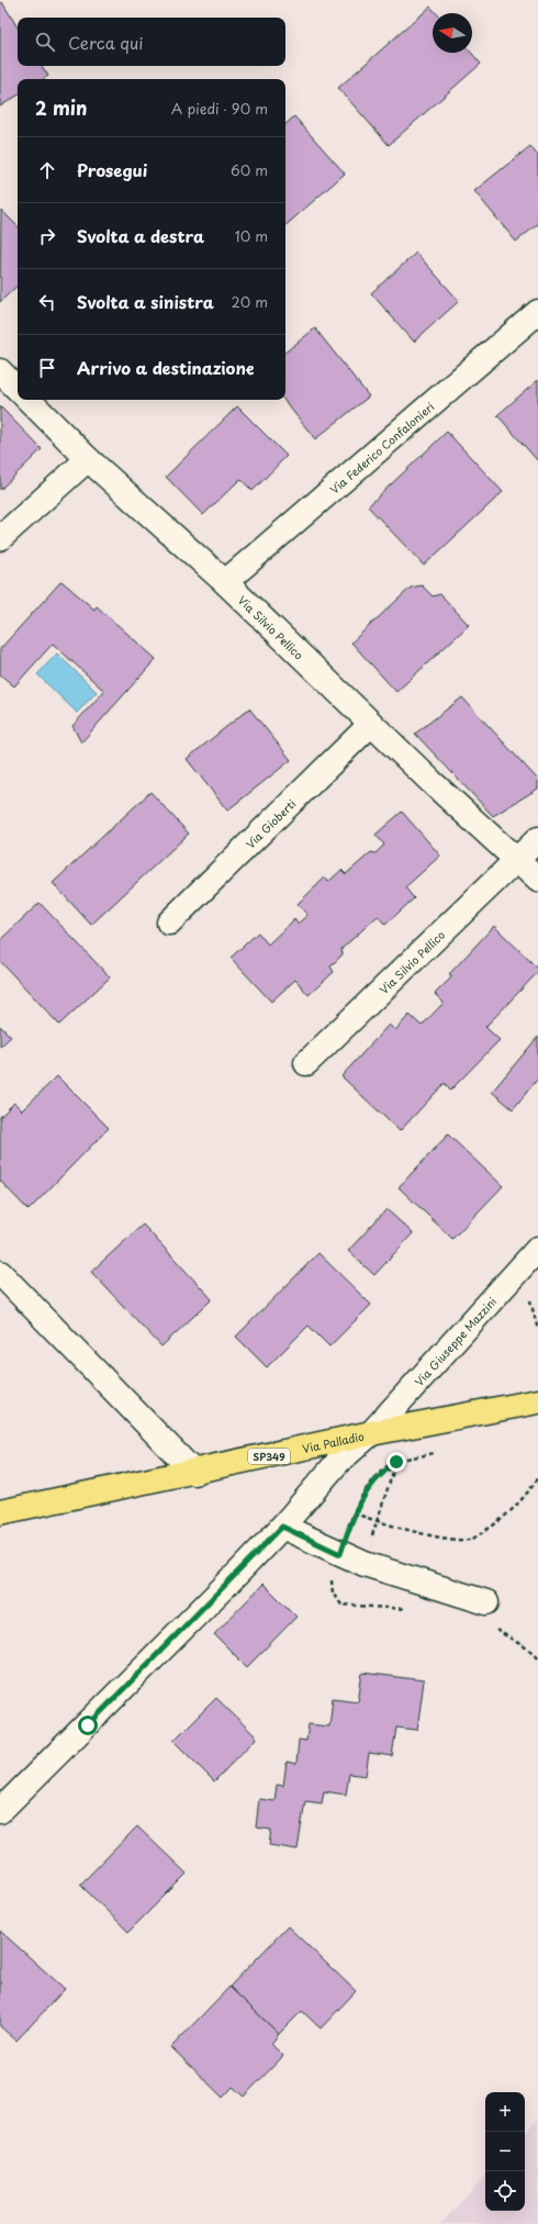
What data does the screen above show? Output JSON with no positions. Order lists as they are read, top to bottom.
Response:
{
  "streets": {
    "main road": ["Via Palladio", "SP349"],
    "street": [
      "Via Federico Confalonieri",
      "Via Silvio Pellico",
      "Via Gioberti",
      "Via Giuseppe Mazzini"
    ]
  },
  "crossings": [
    ["Via Federico Confalonieri", "Via Silvio Pellico"],
    ["Via Silvio Pellico", "Via Gioberti"],
    ["Via Giuseppe Mazzini", "Via Palladio"]
  ],
  "north": "left",
  "page": {
    "search": "Cerca qui",
    "heading": ["2 min", "A piedi · 90 m"],
    "list": [
      ["Prosegui", "60 m"],
      ["Svolta a destra", "10 m"],
      ["Svolta a sinistra", "20 m"],
      "Arrivo a destinazione"
    ],
    "map_buttons": ["+", "−"]
  }
}
